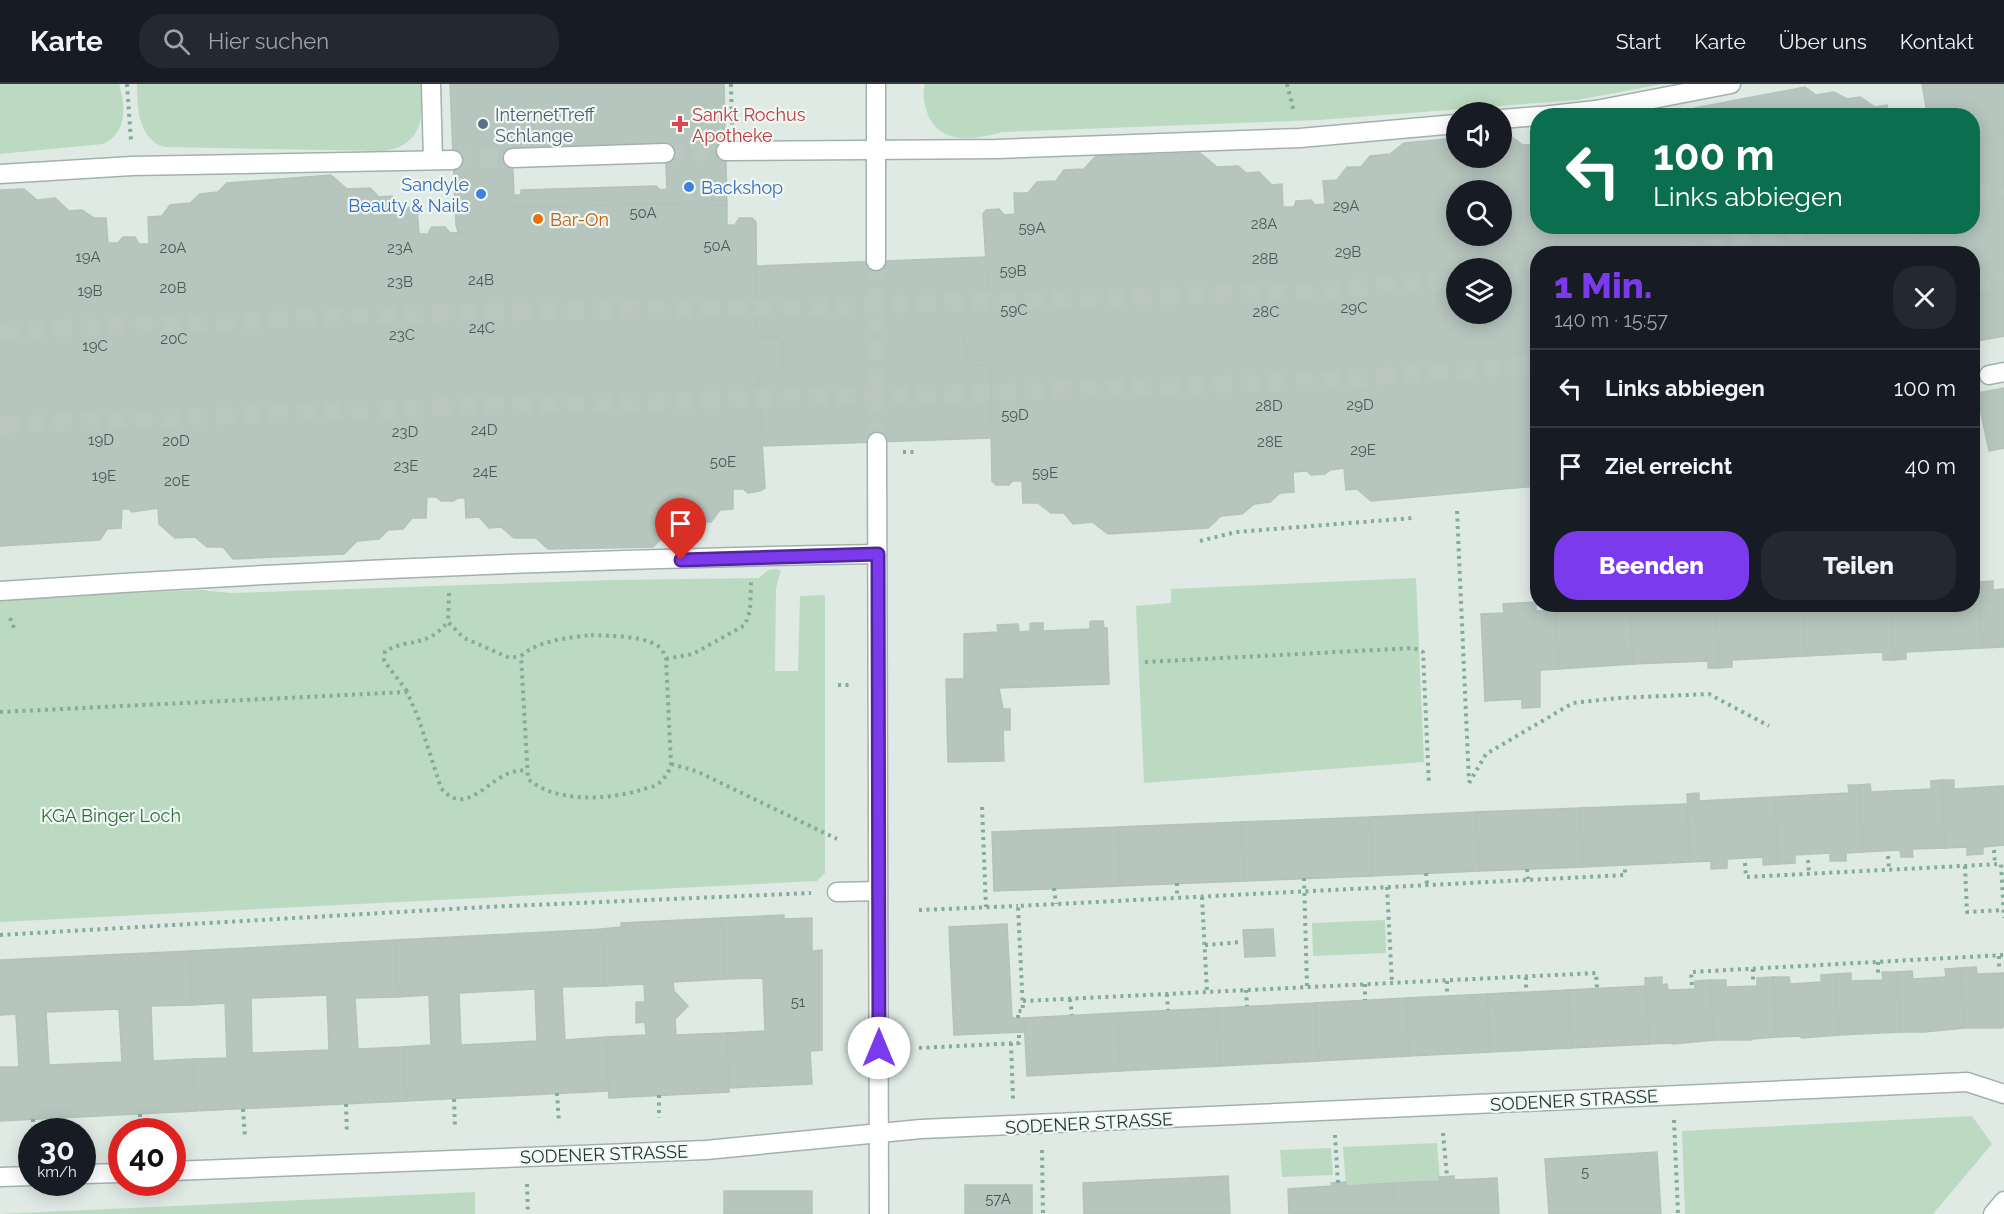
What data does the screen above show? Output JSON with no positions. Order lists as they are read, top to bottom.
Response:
{
  "streets": {
    "street": ["SODENER STRASSE"]
  },
  "parks": ["KGA Binger Loch"],
  "places": {
    "other": [
      "InternetTreff Schlange",
      "Backshop",
      "Sandyle Beauty & Nails",
      "Bar-On"
    ],
    "health": ["Sankt Rochus Apotheke"]
  },
  "house_numbers": [
    "29A",
    "50A",
    "28A",
    "59A",
    "50A",
    "20A",
    "23A",
    "29B",
    "19A",
    "28B",
    "59B",
    "24B",
    "23B",
    "20B",
    "19B",
    "29C",
    "59C",
    "28C",
    "24C",
    "23C",
    "20C",
    "19C",
    "29D",
    "28D",
    "59D",
    "24D",
    "23D",
    "19D",
    "20D",
    "28E",
    "29E",
    "50E",
    "23E",
    "24E",
    "59E",
    "19E",
    "20E",
    "51",
    "5",
    "57A"
  ],
  "page": {
    "header": "Karte",
    "search": "Hier suchen",
    "nav": [
      "Start",
      "Karte",
      "Über uns",
      "Kontakt"
    ],
    "turn": ["100 m", "Links abbiegen"],
    "heading": ["1 Min.", "140 m · 15:57"],
    "list": [
      {
        "name": "Links abbiegen",
        "value": "100 m"
      },
      {
        "name": "Ziel erreicht",
        "value": "40 m"
      }
    ],
    "buttons": ["Beenden", "Teilen"],
    "speed": "30 km/h",
    "limit": "40"
  }
}
